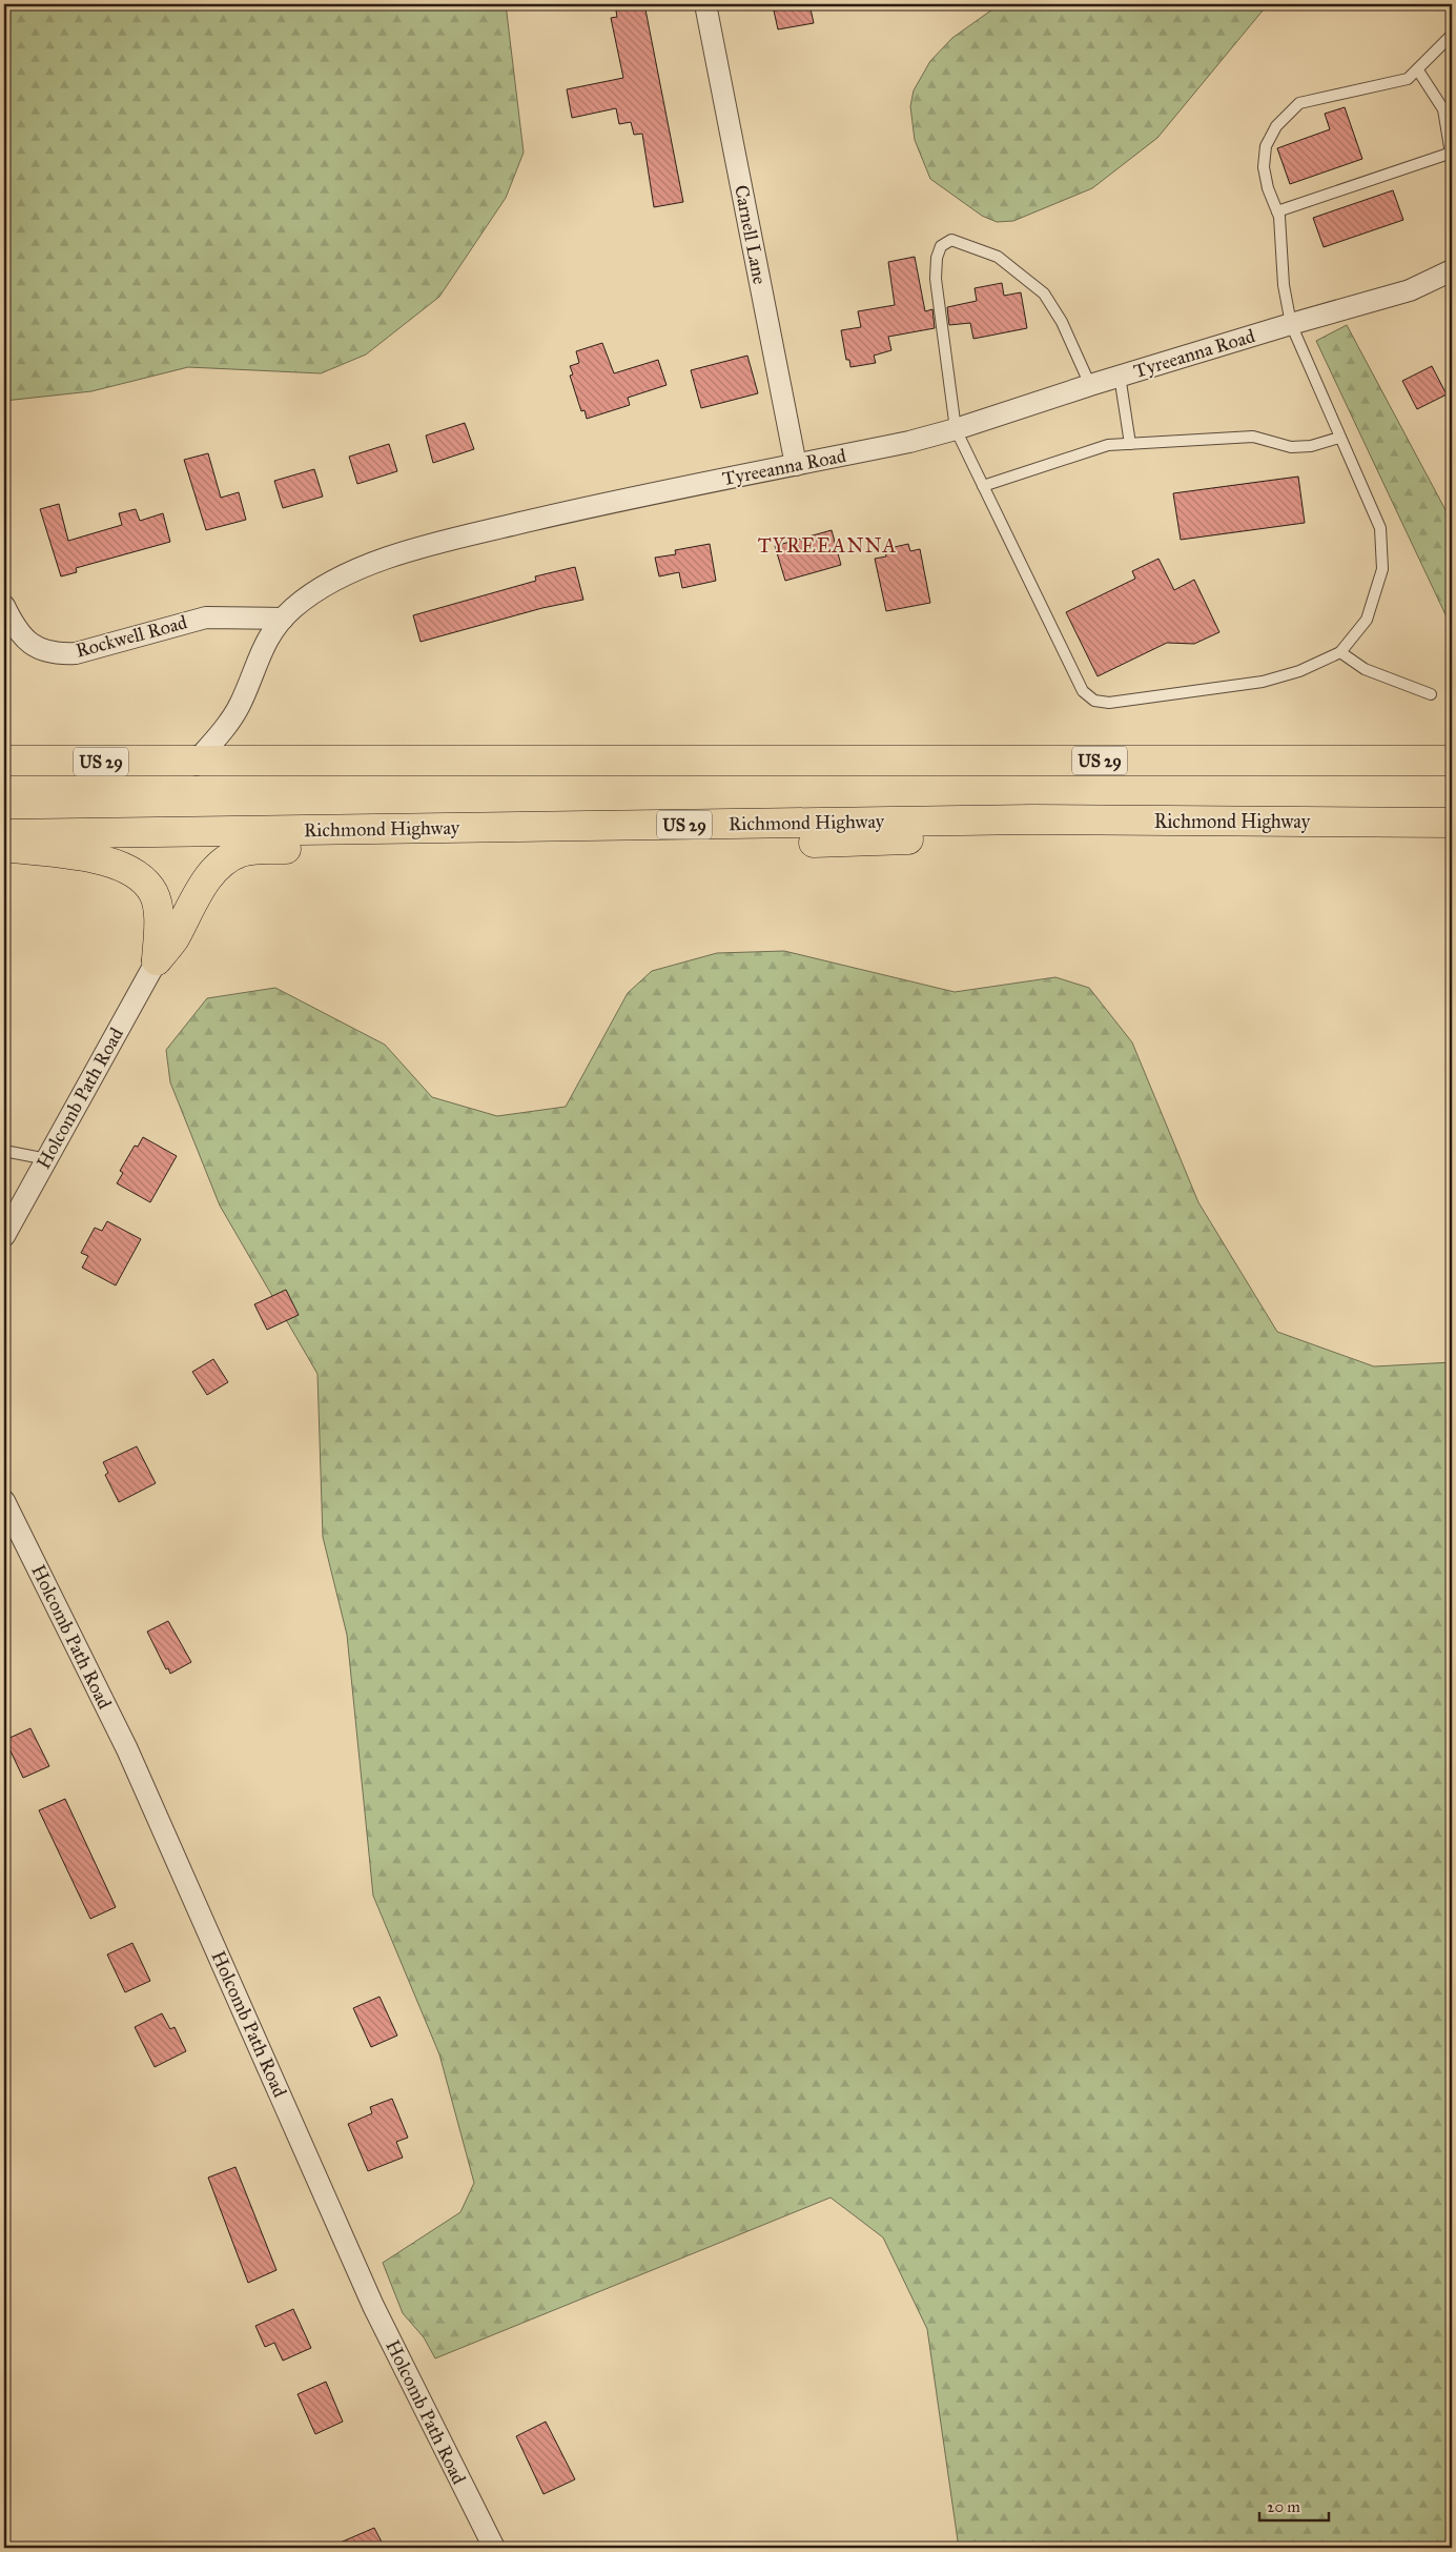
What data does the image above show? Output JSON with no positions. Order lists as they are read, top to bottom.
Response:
{
  "streets": {
    "highway": ["US 29", "Richmond Highway"],
    "street": [
      "Carnell Lane",
      "Tyreeanna Road",
      "Rockwell Road",
      "Holcomb Path Road"
    ]
  },
  "crossings": [
    ["Carnell Lane", "Tyreeanna Road"],
    ["Tyreeanna Road", "Rockwell Road"],
    ["Tyreeanna Road", "US 29"]
  ],
  "districts": ["TYREEANNA"],
  "scale_bar": "20 m"
}
